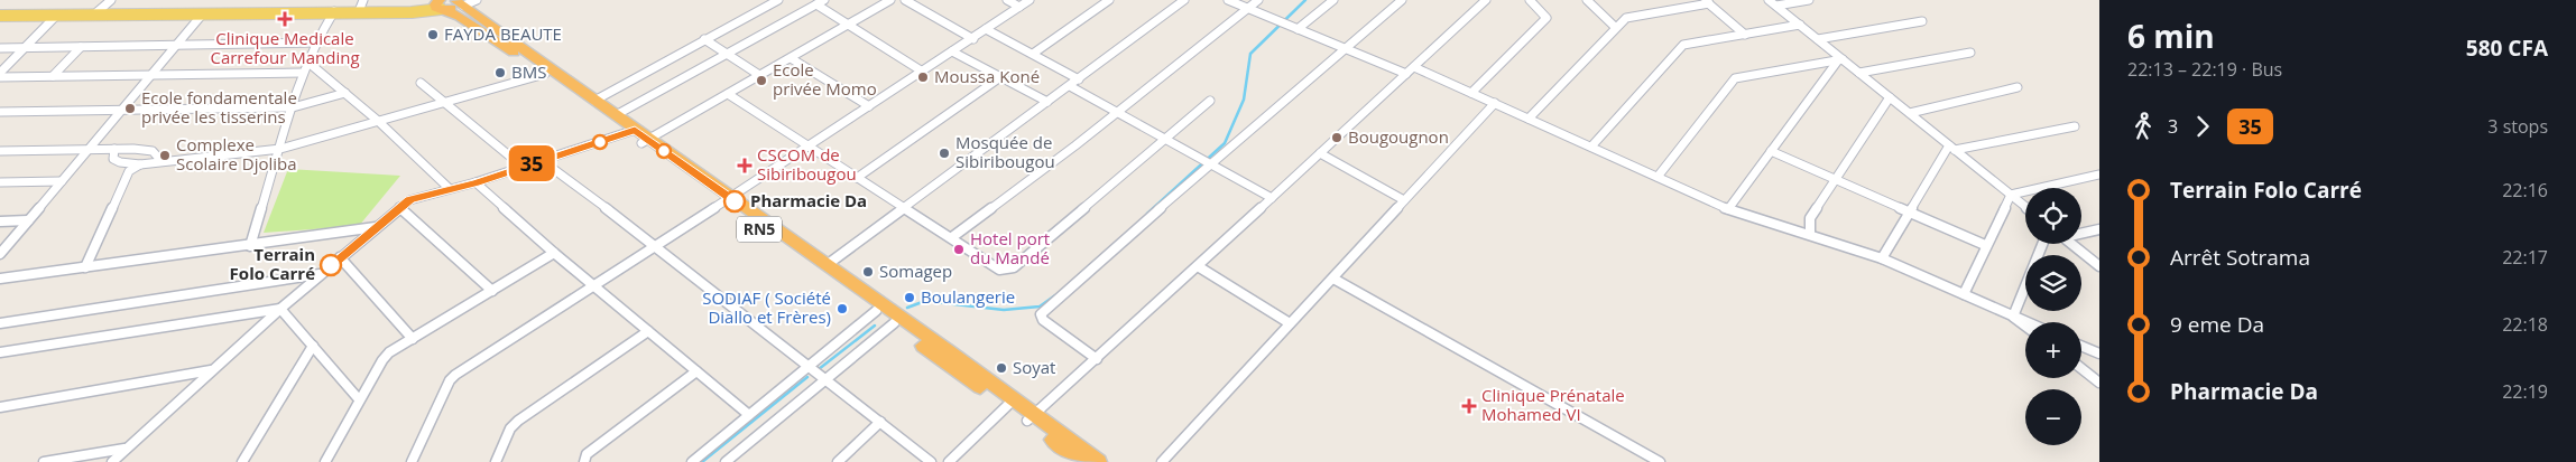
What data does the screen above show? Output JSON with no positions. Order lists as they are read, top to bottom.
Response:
{
  "streets": {
    "highway": ["RN5"]
  },
  "places": {
    "health": ["Clinique Medicale Carrefour Manding", "CSCOM de Sibiribougou", "Clinique Prénatale Mohamed VI"],
    "other": [
      "FAYDA BEAUTE",
      "BMS",
      "Moussa Koné",
      "Ecole privée Momo",
      "Ecole fondamentale privée les tisserins",
      "Bougougnon",
      "Mosquée de Sibiribougou",
      "Complexe Scolaire Djoliba",
      "Pharmacie Da",
      "Hotel port du Mandé",
      "Terrain Folo Carré",
      "Somagep",
      "Boulangerie",
      "SODIAF ( Société Diallo et Frères)",
      "Soyat"
    ]
  },
  "lines": ["bus line 35"],
  "page": {
    "on_map": "35",
    "heading": ["6 min", "22:13 – 22:19 · Bus", "580 CFA"],
    "legs": ["3", "35", "3 stops"],
    "list": [
      {
        "name": "Terrain Folo Carré",
        "value": "22:16"
      },
      {
        "name": "Arrêt Sotrama",
        "value": "22:17"
      },
      {
        "name": "9 eme Da",
        "value": "22:18"
      },
      {
        "name": "Pharmacie Da",
        "value": "22:19"
      }
    ],
    "map_buttons": ["+", "−"]
  }
}
